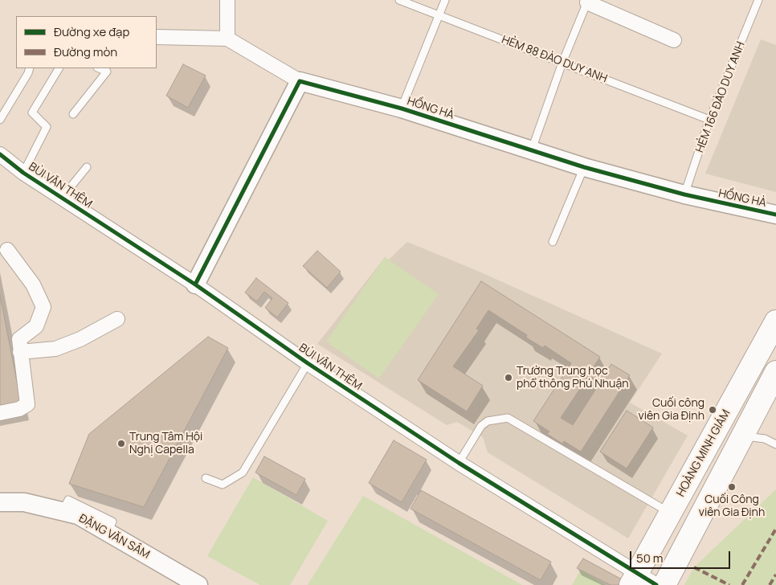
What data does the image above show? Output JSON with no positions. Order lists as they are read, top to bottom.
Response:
{
  "streets": {
    "main road": ["HOÀNG MINH GIÁM"],
    "street": ["HỒNG HÀ", "BÙI VĂN THÊM", "ĐẶNG VĂN SÂM"],
    "lane": ["HẺM 88 ĐÀO DUY ANH", "HẺM 166 ĐÀO DUY ANH"]
  },
  "crossings": [
    ["HẺM 88 ĐÀO DUY ANH", "HẺM 166 ĐÀO DUY ANH"],
    ["HẺM 166 ĐÀO DUY ANH", "HỒNG HÀ"],
    ["BÙI VĂN THÊM", "HOÀNG MINH GIÁM"]
  ],
  "places": [
    "Trường Trung học phổ thông Phú Nhuận",
    "Cuối công viên Gia Định",
    "Trung Tâm Hội Nghị Capella",
    "Cuối Công viên Gia Định"
  ],
  "legend": ["Đường xe đạp", "Đường mòn"],
  "scale_bar": "50 m"
}
